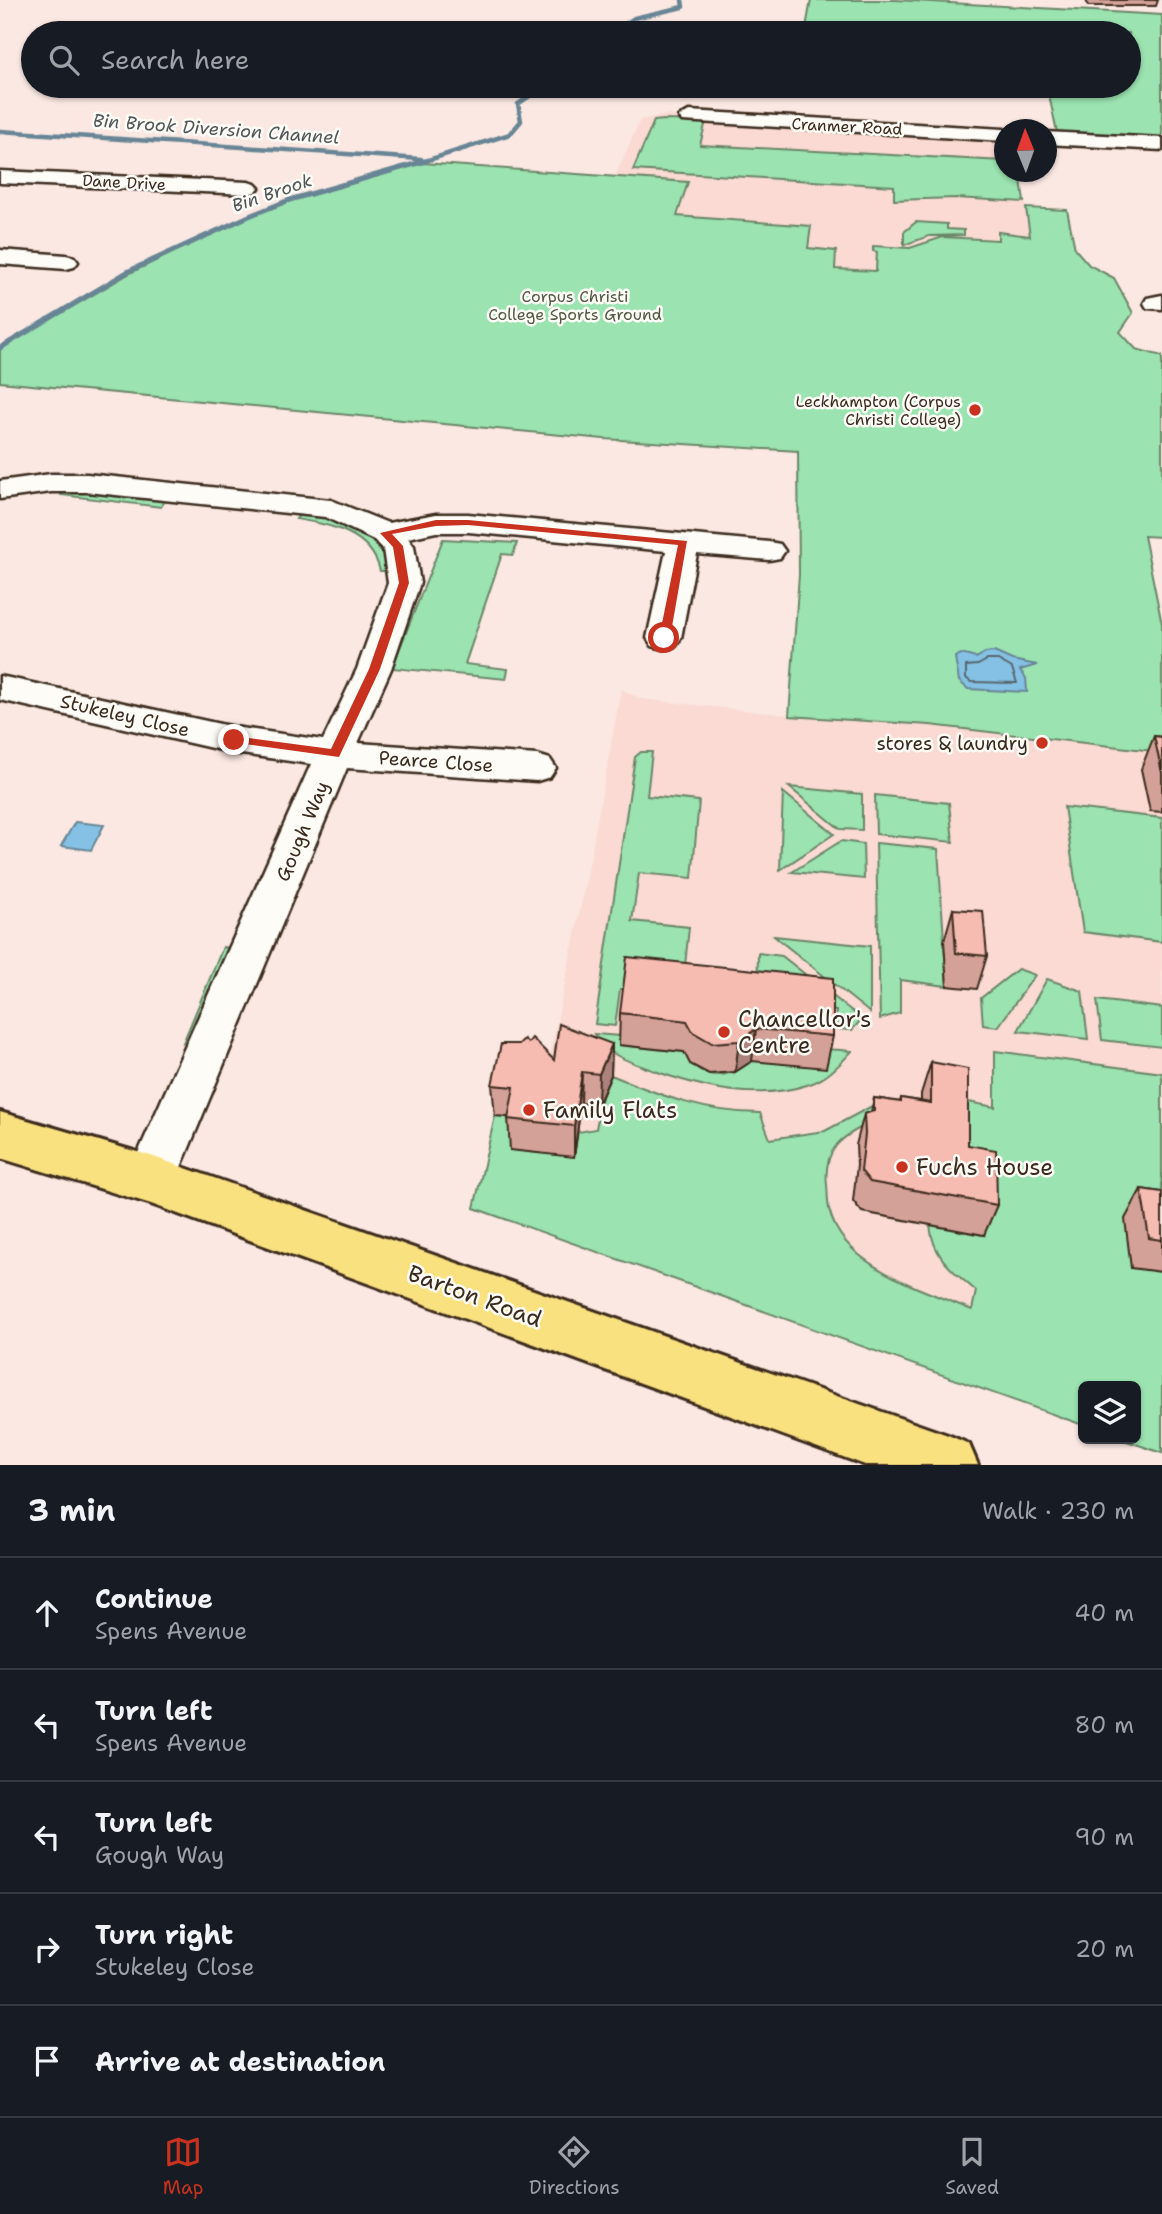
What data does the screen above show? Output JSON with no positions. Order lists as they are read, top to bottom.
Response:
{
  "streets": {
    "main road": ["Barton Road"],
    "street": [
      "Cranmer Road",
      "Dane Drive",
      "Stukeley Close",
      "Pearce Close",
      "Gough Way"
    ]
  },
  "crossings": [
    ["Stukeley Close", "Pearce Close"],
    ["Stukeley Close", "Gough Way"],
    ["Pearce Close", "Gough Way"],
    ["Gough Way", "Barton Road"]
  ],
  "water": ["Bin Brook Diversion Channel", "Bin Brook"],
  "parks": ["Corpus Christi College Sports Ground"],
  "places": [
    "Leckhampton (Corpus Christi College)",
    "stores & laundry",
    "Chancellor's Centre",
    "Family Flats",
    "Fuchs House"
  ],
  "north": "top",
  "page": {
    "search": "Search here",
    "heading": ["3 min", "Walk · 230 m"],
    "list": [
      ["Continue", "Spens Avenue", "40 m"],
      ["Turn left", "Spens Avenue", "80 m"],
      ["Turn left", "Gough Way", "90 m"],
      ["Turn right", "Stukeley Close", "20 m"],
      "Arrive at destination"
    ],
    "nav": ["Map", "Directions", "Saved"]
  }
}
